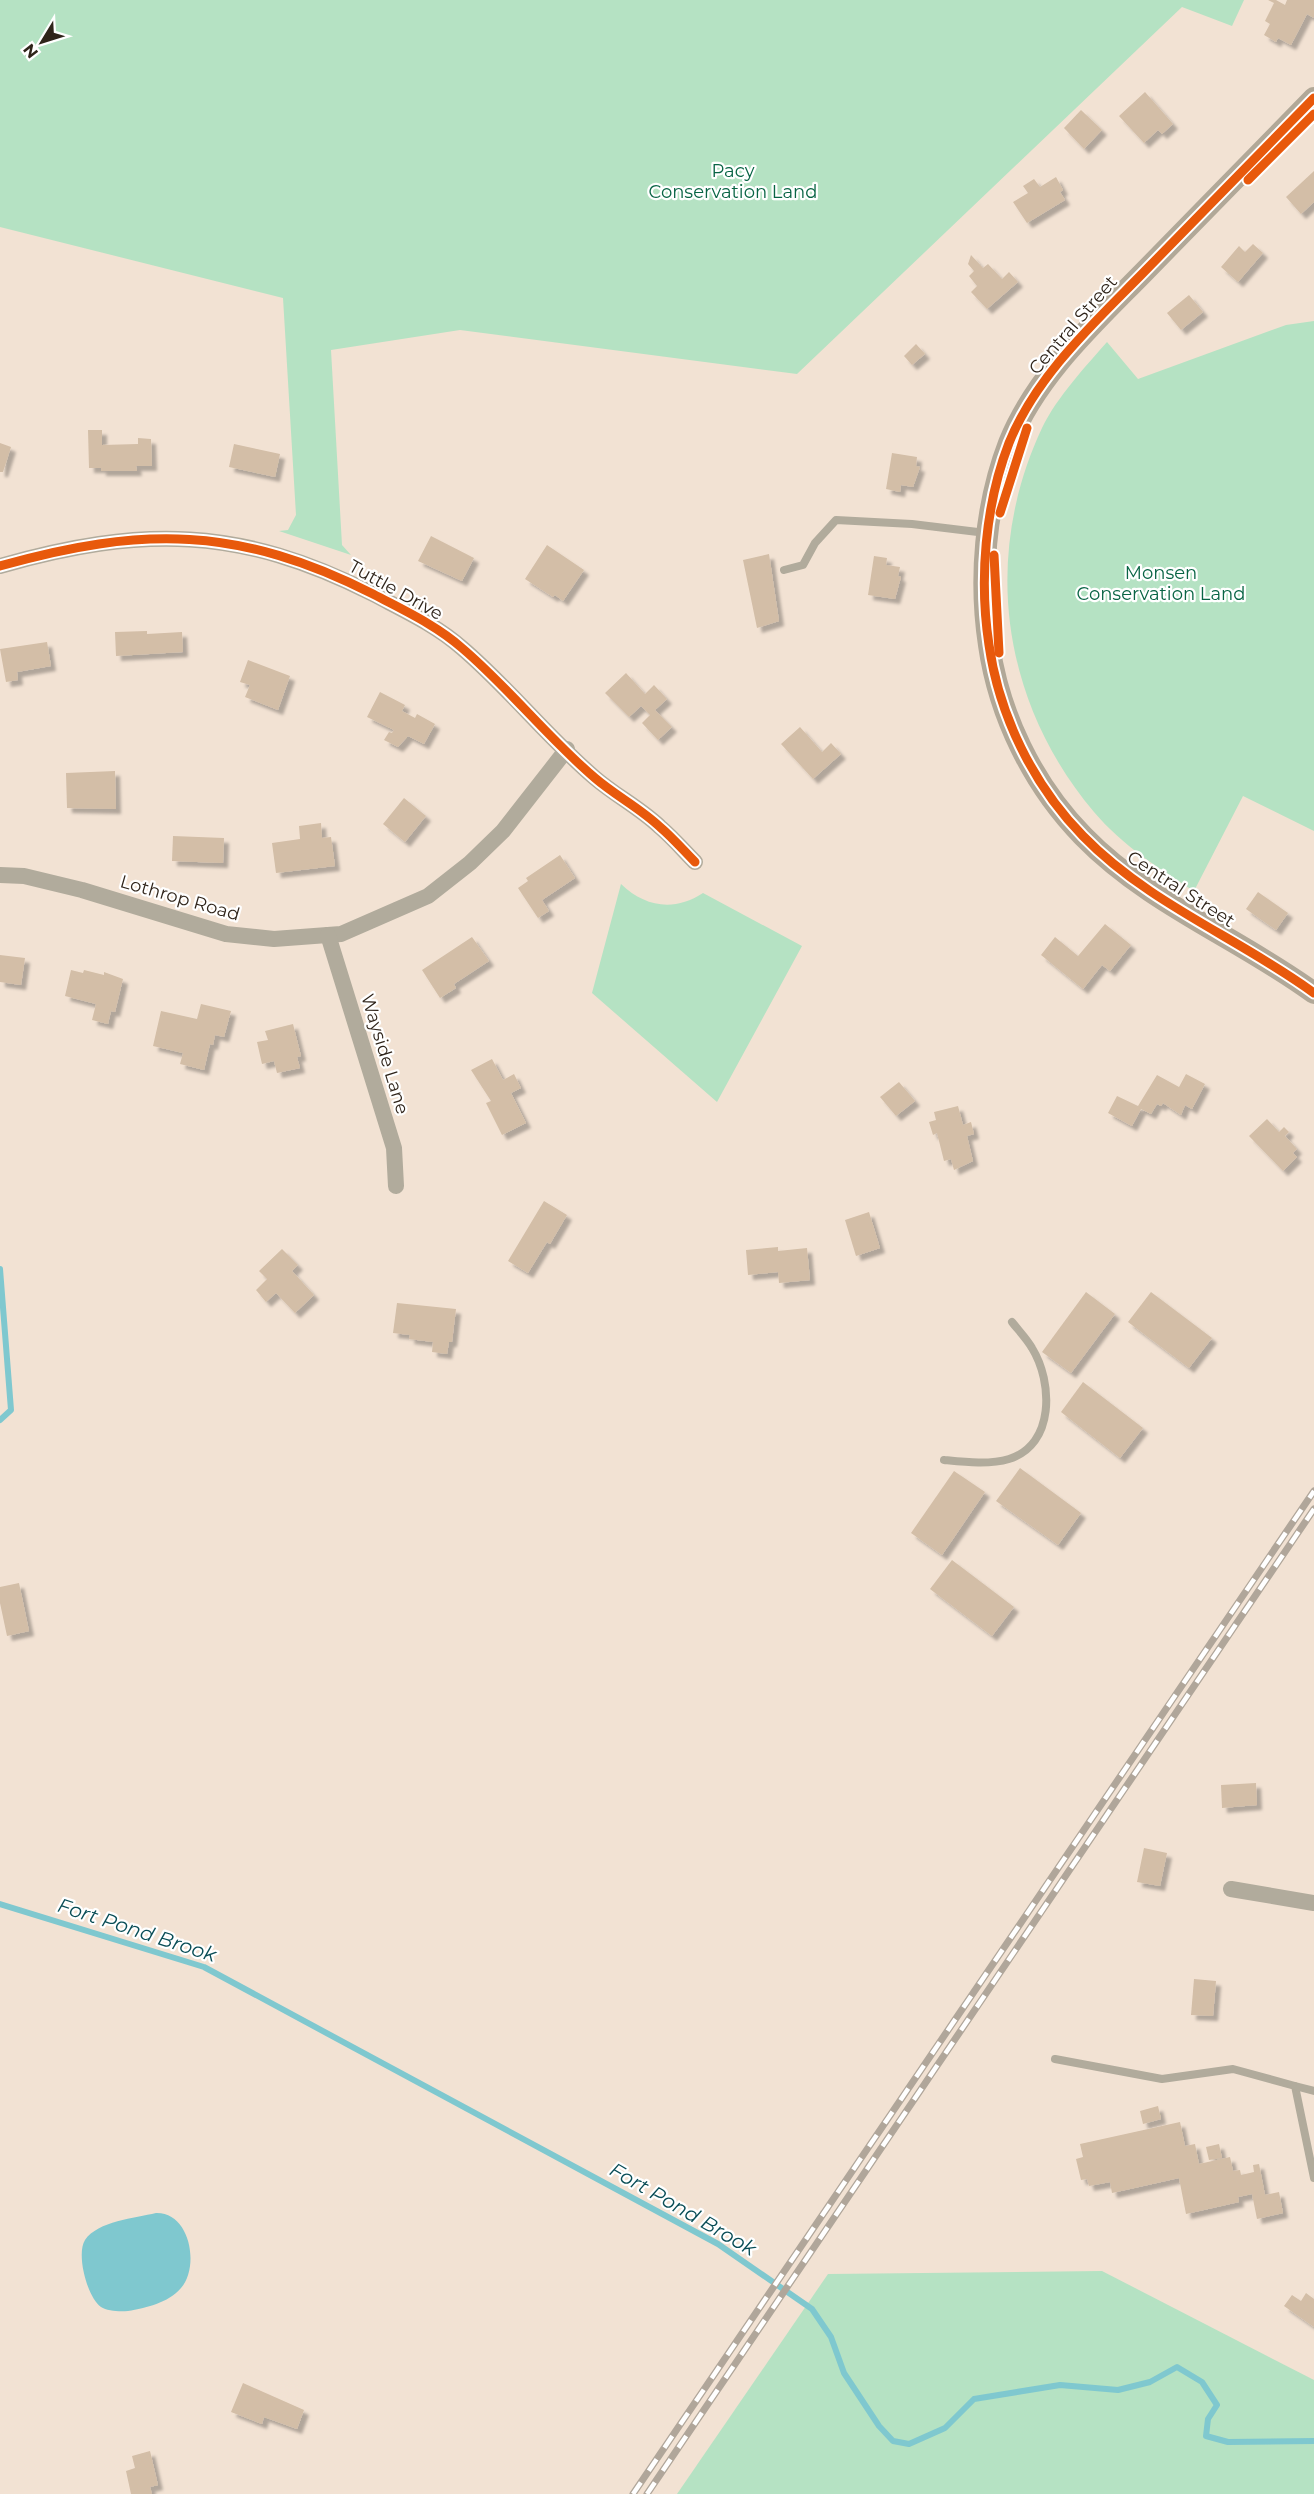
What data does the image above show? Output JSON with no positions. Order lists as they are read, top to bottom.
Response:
{
  "streets": {
    "street": [
      "Central Street",
      "Tuttle Drive",
      "Lothrop Road",
      "Wayside Lane"
    ]
  },
  "crossings": [
    ["Tuttle Drive", "Lothrop Road"],
    ["Lothrop Road", "Wayside Lane"]
  ],
  "water": ["Fort Pond Brook"],
  "parks": ["Pacy Conservation Land", "Monsen Conservation Land"],
  "north": "bottom left"
}
